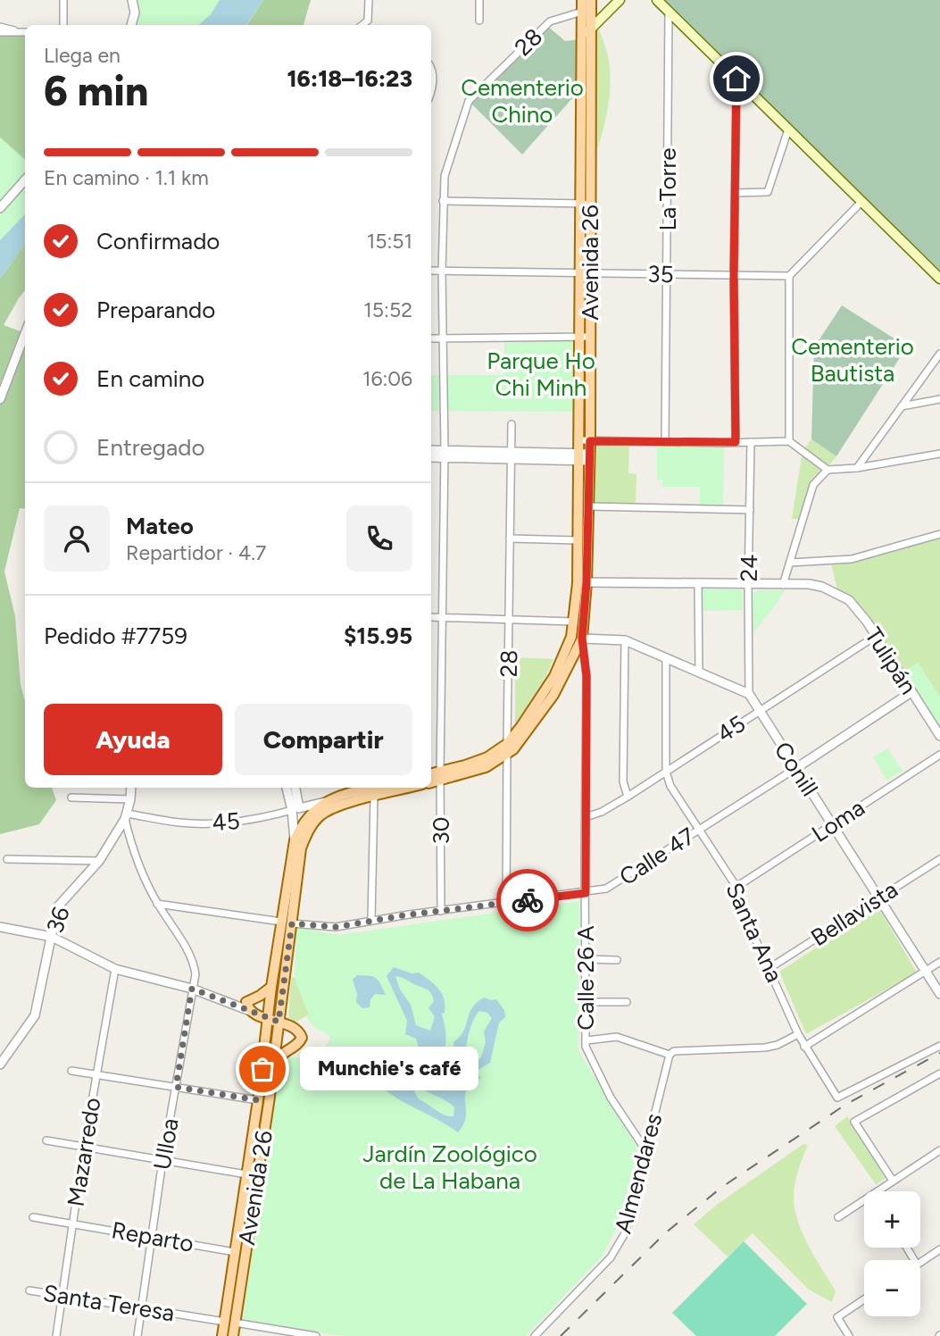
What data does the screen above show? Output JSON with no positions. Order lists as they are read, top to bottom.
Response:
{
  "streets": {
    "main road": ["Avenida 26"],
    "street": [
      "28",
      "La Torre",
      "35",
      "24",
      "Tulipán",
      "45",
      "Conill",
      "Loma",
      "30",
      "Calle 47",
      "Bellavista",
      "36",
      "Santa Ana",
      "Calle 26 A",
      "Ulloa",
      "Mazarredo",
      "Almendares",
      "Reparto",
      "Santa Teresa"
    ]
  },
  "crossings": [
    ["28", "Avenida 26"],
    ["28", "35"],
    ["28", "30"],
    ["28", "Calle 47"],
    ["La Torre", "35"],
    ["Avenida 26", "35"],
    ["Avenida 26", "45"],
    ["Avenida 26", "30"],
    ["Avenida 26", "Calle 47"],
    ["Avenida 26", "Calle 26 A"],
    ["Avenida 26", "Reparto"],
    ["Avenida 26", "Santa Teresa"],
    ["24", "Conill"],
    ["Tulipán", "45"],
    ["Tulipán", "Calle 47"],
    ["45", "Conill"],
    ["45", "36"],
    ["45", "Santa Ana"],
    ["45", "Calle 26 A"],
    ["45", "Ulloa"],
    ["Conill", "Loma"],
    ["Conill", "Calle 47"],
    ["Conill", "Bellavista"],
    ["Loma", "Santa Ana"],
    ["30", "Calle 47"],
    ["Calle 47", "Santa Ana"],
    ["Calle 47", "Calle 26 A"],
    ["Bellavista", "Santa Ana"],
    ["36", "Ulloa"],
    ["Calle 26 A", "Almendares"],
    ["Ulloa", "Reparto"],
    ["Ulloa", "Santa Teresa"],
    ["Mazarredo", "Reparto"],
    ["Mazarredo", "Santa Teresa"]
  ],
  "parks": [
    "Cementerio Chino",
    "Cementerio Bautista",
    "Parque Ho Chi Minh",
    "Jardín Zoológico de La Habana"
  ],
  "places": ["Munchie's café"],
  "page": {
    "heading": ["6 min", "Llega en", "16:18–16:23"],
    "panel": [
      "Mateo",
      "Repartidor · 4.7",
      "Pedido #7759",
      "$15.95"
    ],
    "bar": "En camino · 1.1 km",
    "list": [
      ["Confirmado", "15:51"],
      ["Preparando", "15:52"],
      ["En camino", "16:06"],
      "Entregado"
    ],
    "buttons": ["Ayuda", "Compartir"],
    "bubble": "Munchie's café",
    "map_buttons": ["+", "−"]
  }
}
